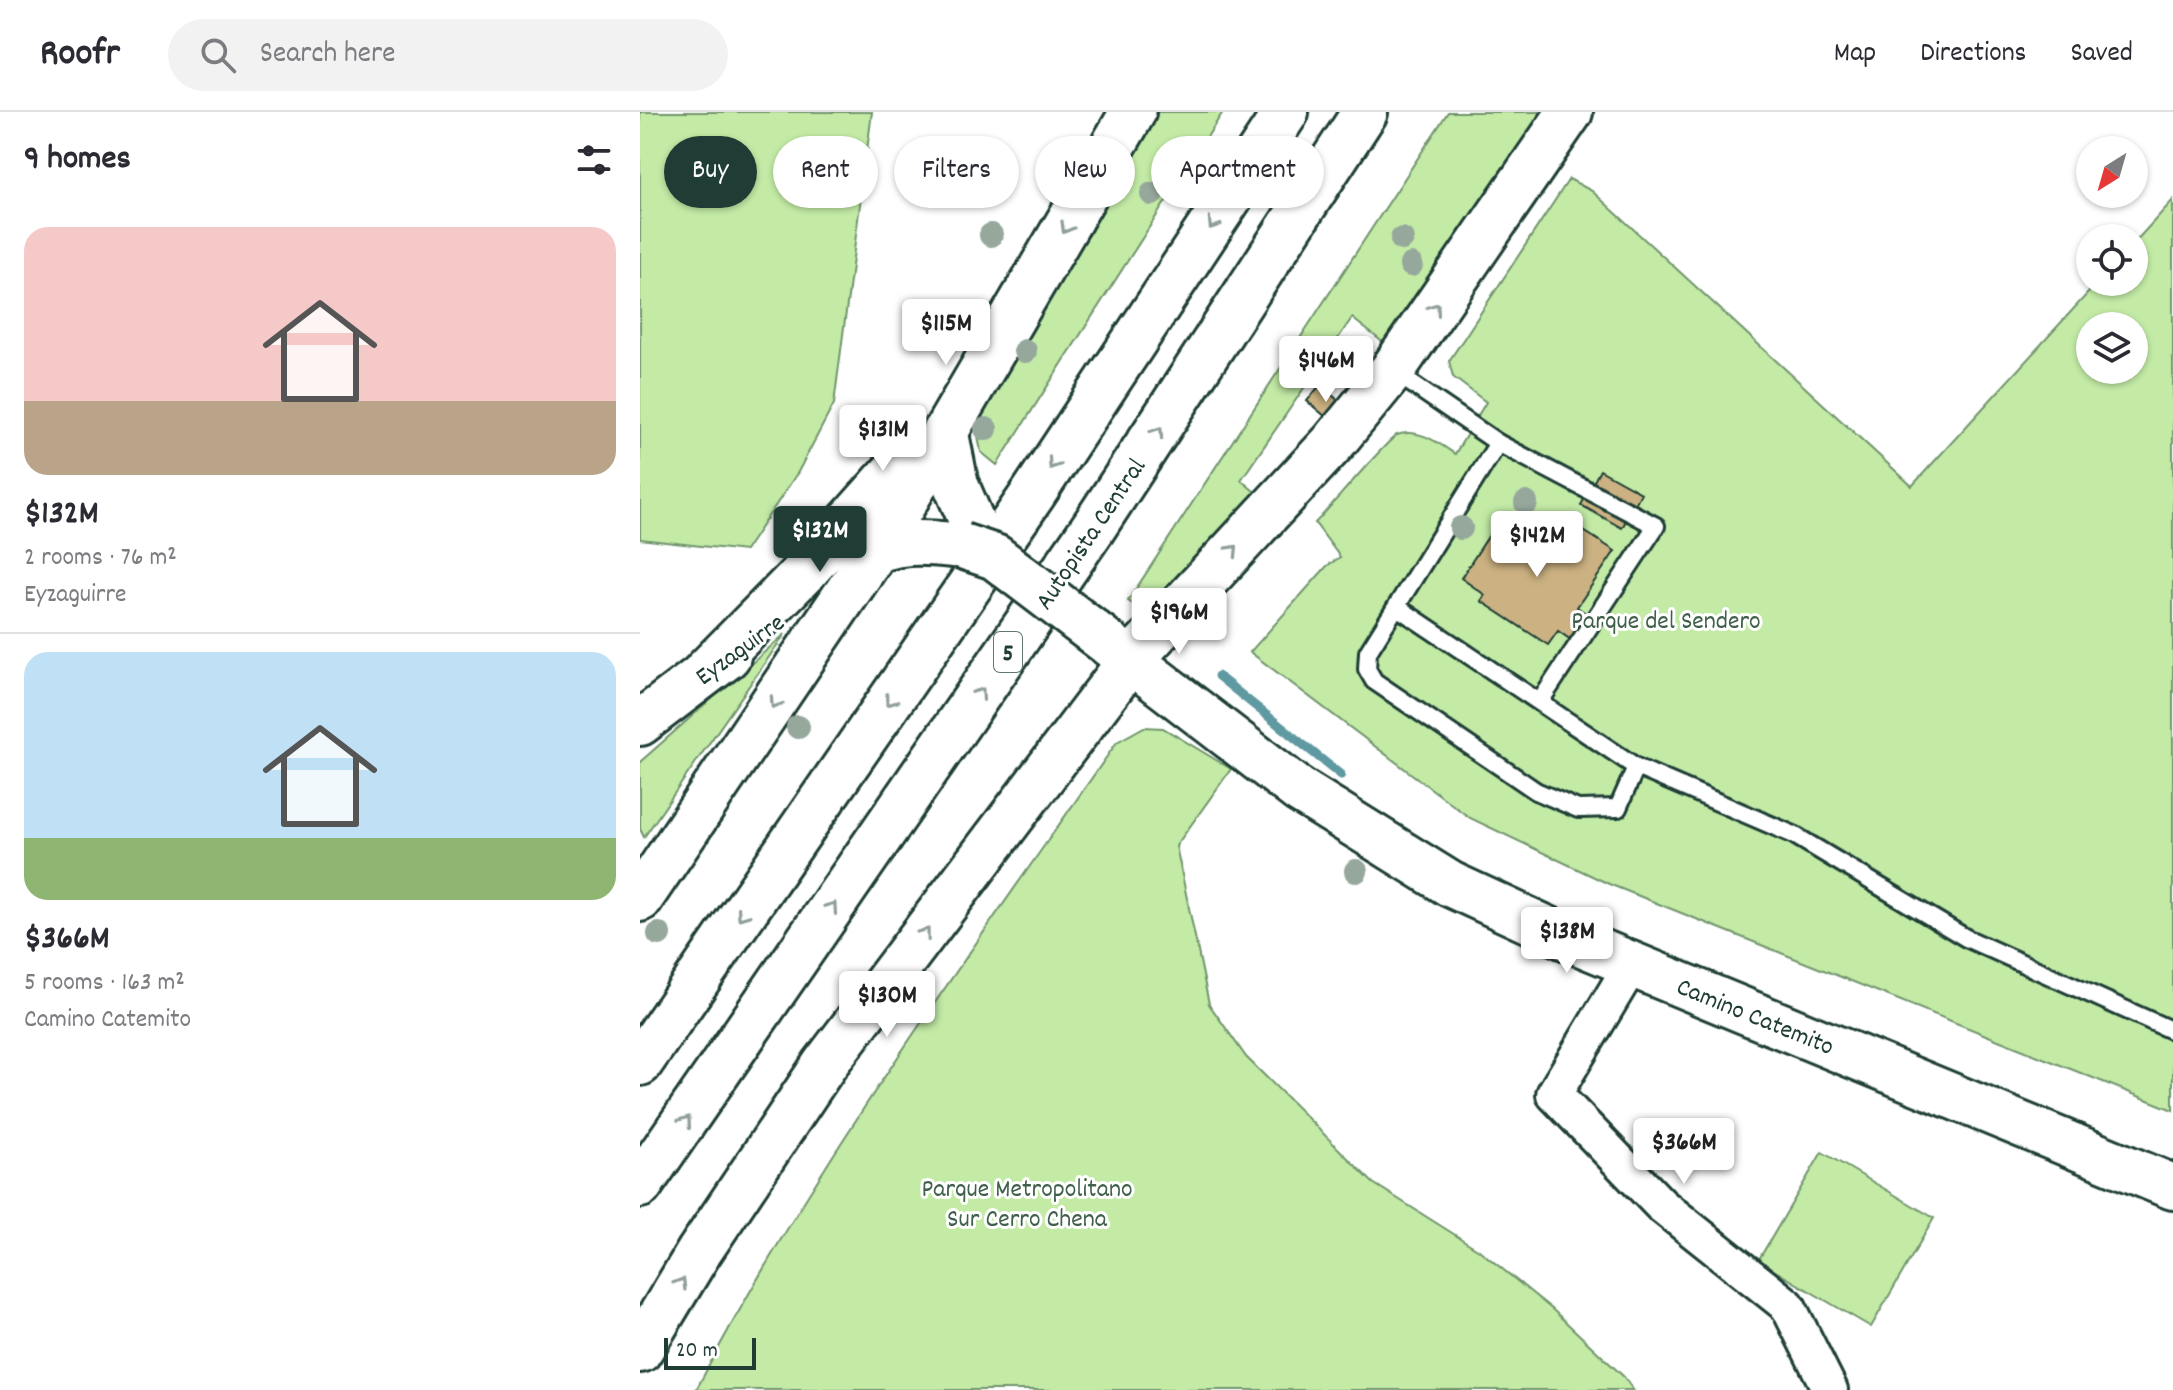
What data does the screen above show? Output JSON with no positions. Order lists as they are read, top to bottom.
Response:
{
  "streets": {
    "main road": [
      "Autopista Central",
      "Eyzaguirre",
      "5",
      "Camino Catemito"
    ]
  },
  "parks": ["Parque del Sendero", "Parque Metropolitano Sur Cerro Chena"],
  "scale_bar": "20 m",
  "north": "bottom left",
  "page": {
    "header": "Roofr",
    "search": "Search here",
    "nav": ["Map", "Directions", "Saved"],
    "heading": "9 homes",
    "chip": [
      "Buy",
      "Rent",
      "Filters",
      "New",
      "Apartment"
    ],
    "list": [
      {
        "name": "$132M",
        "note": "2 rooms · 76 m² · Eyzaguirre"
      },
      {
        "name": "$366M",
        "note": "5 rooms · 163 m² · Camino Catemito"
      }
    ],
    "price": [
      "$115M",
      "$146M",
      "$131M",
      "$132M",
      "$142M",
      "$196M",
      "$138M",
      "$130M",
      "$366M"
    ],
    "scale": "20 m"
  }
}
